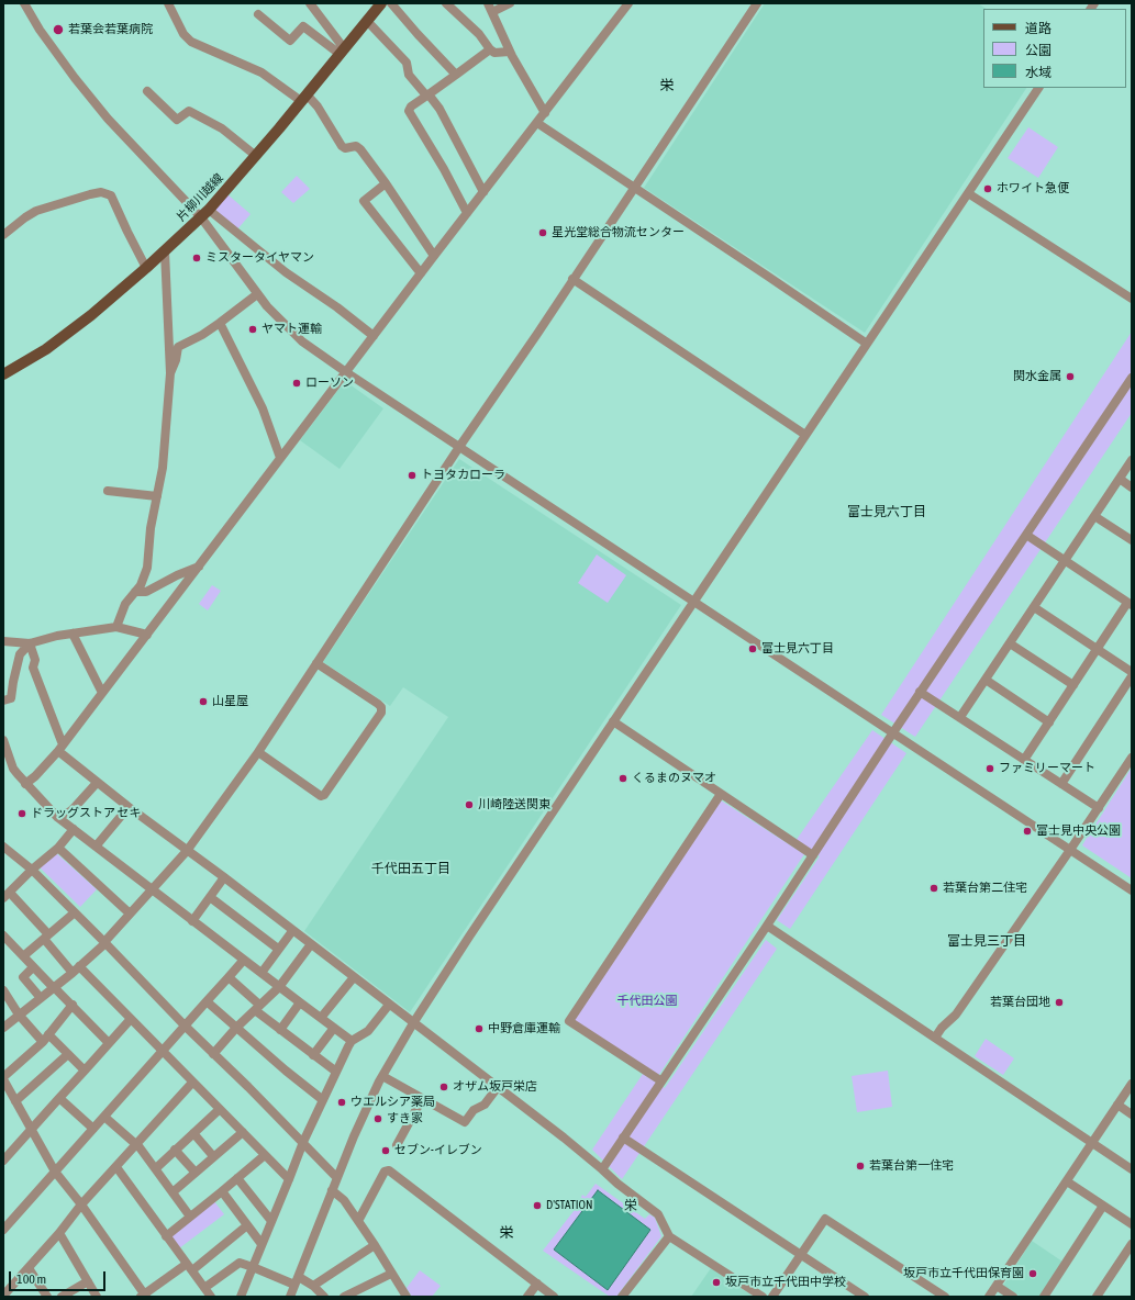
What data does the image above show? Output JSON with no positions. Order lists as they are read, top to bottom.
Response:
{
  "streets": {
    "main road": ["片柳川越線"]
  },
  "districts": [
    "栄",
    "富士見六丁目",
    "千代田五丁目",
    "富士見三丁目",
    "栄",
    "栄"
  ],
  "parks": ["千代田公園"],
  "places": [
    "若葉会若葉病院",
    "ホワイト急便",
    "星光堂総合物流センター",
    "ミスタータイヤマン",
    "ヤマト運輸",
    "関水金属",
    "ローソン",
    "トヨタカローラ",
    "富士見六丁目",
    "山星屋",
    "ファミリーマート",
    "くるまのヌマオ",
    "川崎陸送関東",
    "ドラッグストア セキ",
    "富士見中央公園",
    "若葉台第二住宅",
    "若葉台団地",
    "中野倉庫運輸",
    "オザム坂戸栄店",
    "ウエルシア薬局",
    "すき家",
    "セブン-イレブン",
    "若葉台第一住宅",
    "D'STATION",
    "坂戸市立千代田保育園",
    "坂戸市立千代田中学校"
  ],
  "legend": ["道路", "公園", "水域"],
  "scale_bar": "100 m"
}
